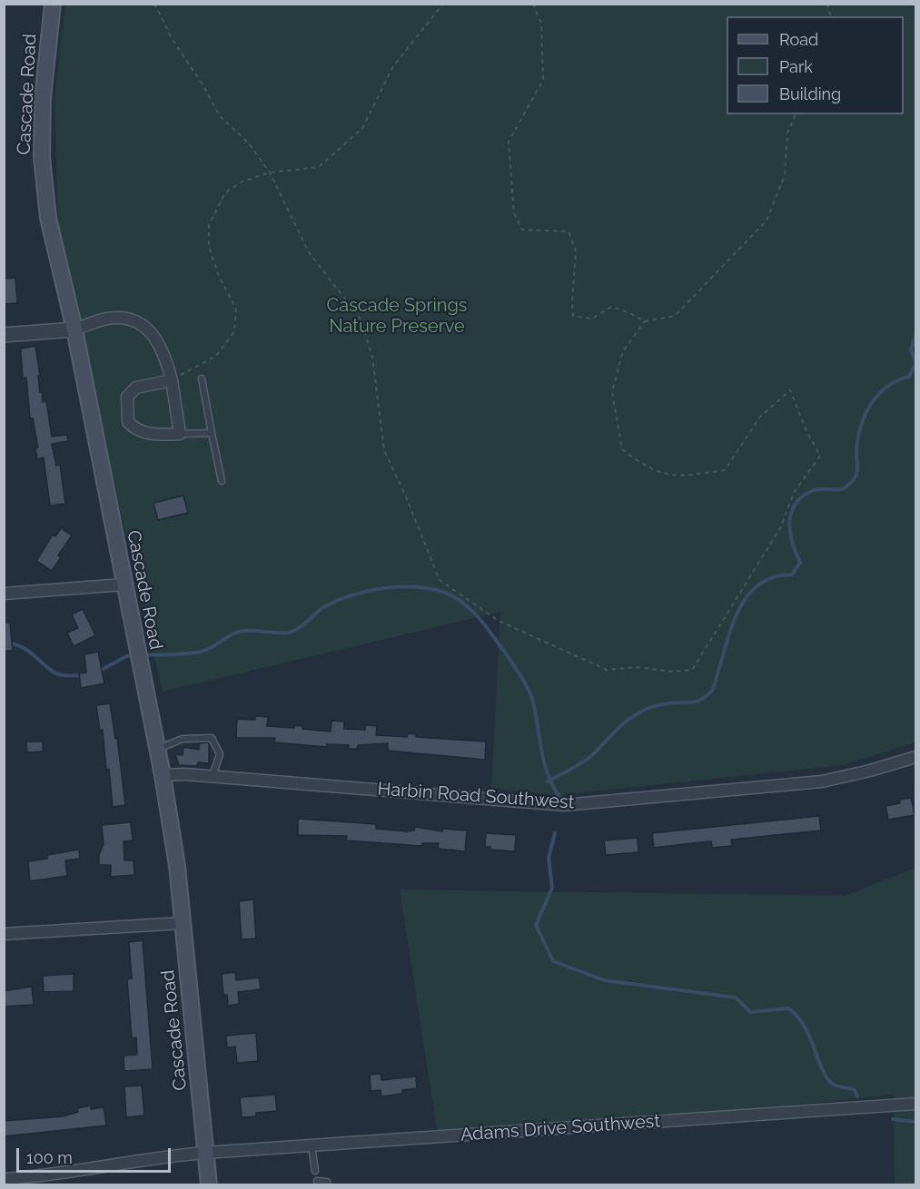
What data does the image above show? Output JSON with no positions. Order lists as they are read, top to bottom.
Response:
{
  "streets": {
    "main road": ["Cascade Road"],
    "street": ["Harbin Road Southwest", "Adams Drive Southwest"]
  },
  "crossings": [
    ["Cascade Road", "Harbin Road Southwest"],
    ["Cascade Road", "Adams Drive Southwest"]
  ],
  "parks": ["Cascade Springs Nature Preserve"],
  "legend": ["Road", "Park", "Building"],
  "scale_bar": "100 m"
}
